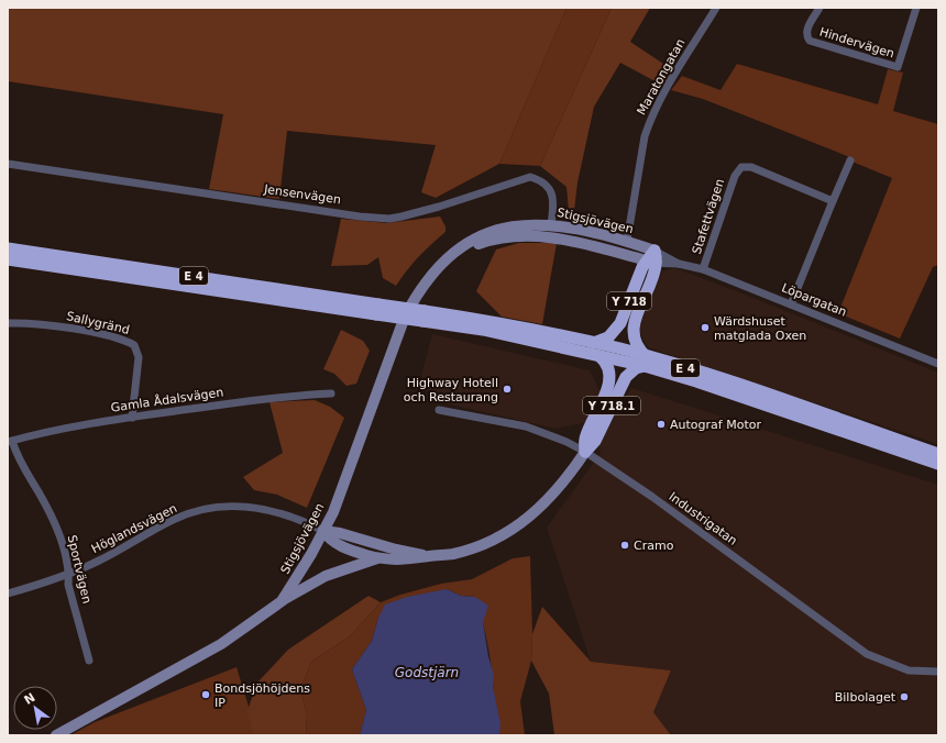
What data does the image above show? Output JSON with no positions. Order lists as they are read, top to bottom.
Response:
{
  "streets": {
    "highway": ["E 4", "Y 718", "Y 718.1"],
    "main road": ["Stigsjövägen"],
    "street": [
      "Hindervägen",
      "Maratongatan",
      "Jensenvägen",
      "Stafettvägen",
      "Löpargatan",
      "Sallygränd",
      "Gamla Ådalsvägen",
      "Industrigatan",
      "Höglandsvägen",
      "Sportvägen"
    ]
  },
  "crossings": [
    ["Maratongatan", "Stigsjövägen"],
    ["Jensenvägen", "Stigsjövägen"],
    ["Stafettvägen", "Löpargatan"],
    ["Stigsjövägen", "Löpargatan"],
    ["Stigsjövägen", "Y 718"],
    ["Stigsjövägen", "Y 718.1"],
    ["Stigsjövägen", "Höglandsvägen"],
    ["E 4", "Y 718"],
    ["E 4", "Y 718.1"],
    ["Löpargatan", "Y 718"],
    ["Y 718", "Y 718.1"],
    ["Sallygränd", "Gamla Ådalsvägen"],
    ["Gamla Ådalsvägen", "Sportvägen"],
    ["Y 718.1", "Industrigatan"],
    ["Y 718.1", "Höglandsvägen"],
    ["Höglandsvägen", "Sportvägen"]
  ],
  "water": ["Godstjärn"],
  "places": [
    "Wärdshuset matglada Oxen",
    "Highway Hotell och Restaurang",
    "Autograf Motor",
    "Cramo",
    "Bondsjöhöjdens IP",
    "Bilbolaget"
  ],
  "north": "top left"
}
